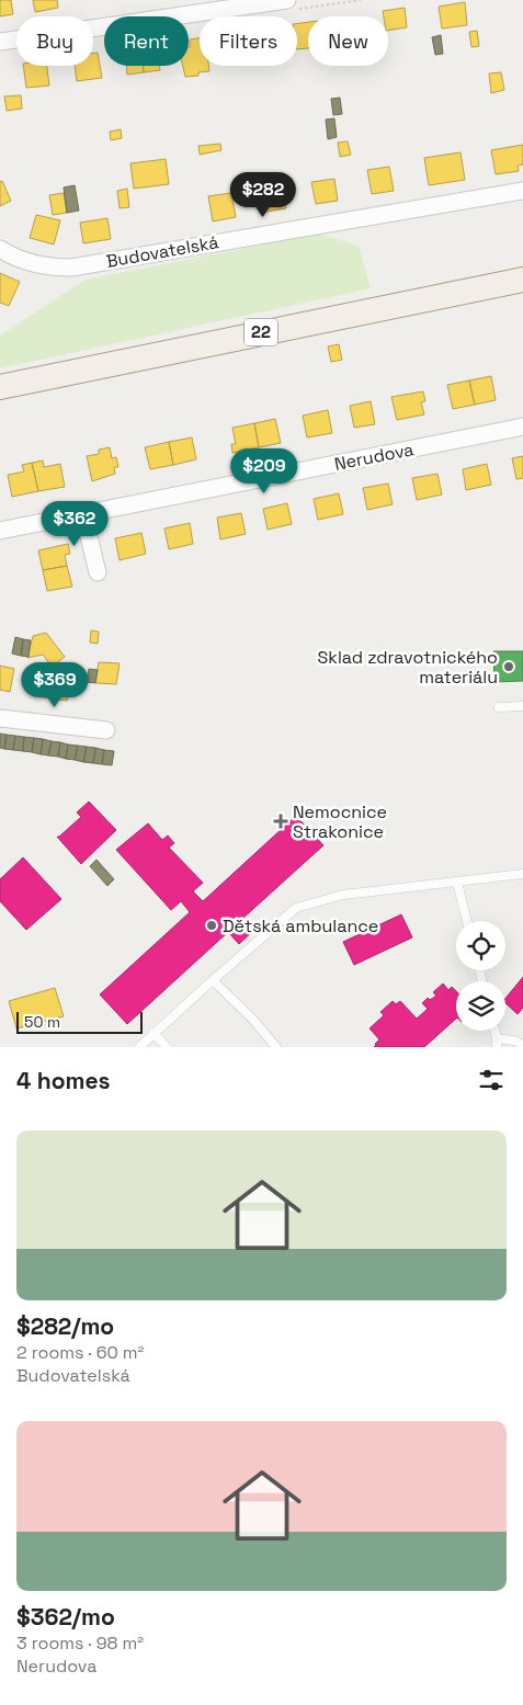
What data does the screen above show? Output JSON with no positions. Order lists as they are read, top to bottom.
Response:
{
  "streets": {
    "main road": ["22"],
    "street": ["Budovatelská", "Nerudova"]
  },
  "places": {
    "other": ["Sklad zdravotnického materiálu", "Dětská ambulance"],
    "health": ["Nemocnice Strakonice"]
  },
  "scale_bar": "50 m",
  "page": {
    "chip": [
      "Buy",
      "Rent",
      "Filters",
      "New"
    ],
    "price": [
      "$282",
      "$209",
      "$362",
      "$369"
    ],
    "scale": "50 m",
    "heading": "4 homes",
    "list": [
      {
        "name": "$282/mo",
        "note": "2 rooms · 60 m² · Budovatelská"
      },
      {
        "name": "$362/mo",
        "note": "3 rooms · 98 m² · Nerudova"
      }
    ]
  }
}
